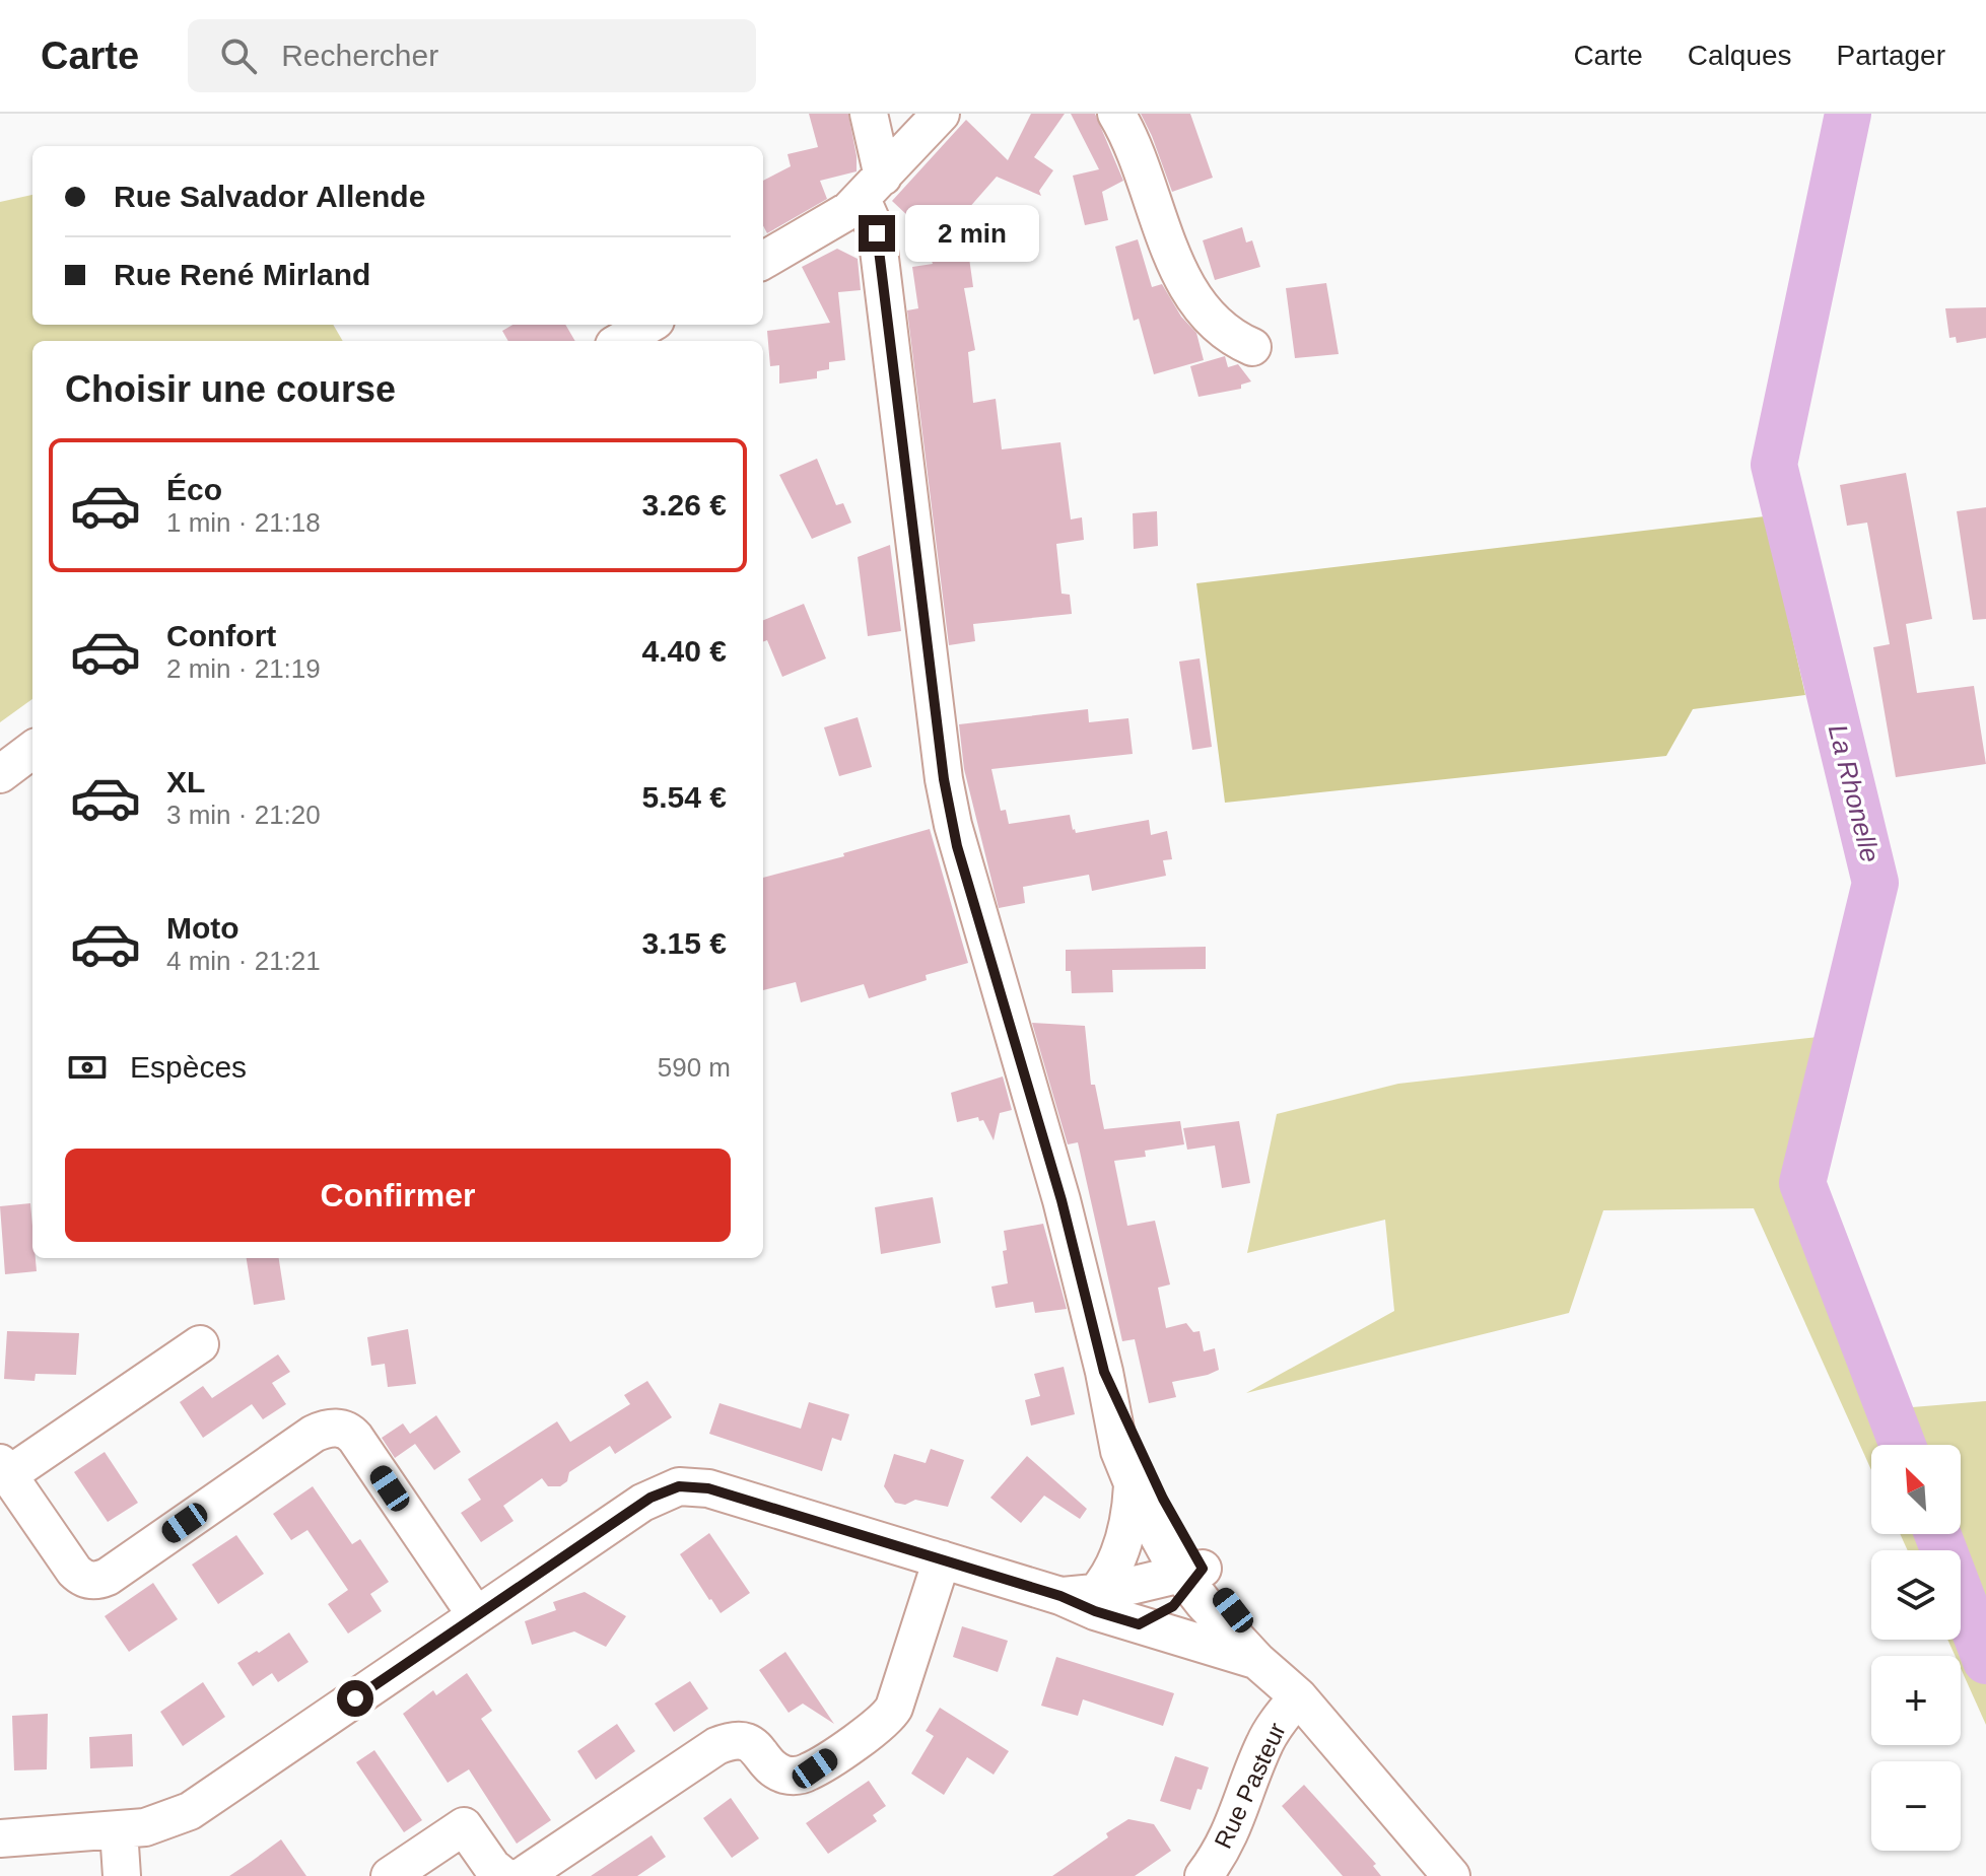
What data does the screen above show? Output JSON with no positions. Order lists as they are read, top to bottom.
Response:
{
  "streets": {
    "street": ["Rue Pasteur"]
  },
  "water": ["La Rhonelle"],
  "north": "top left",
  "page": {
    "header": "Carte",
    "search": "Rechercher",
    "nav": ["Carte", "Calques", "Partager"],
    "banner": ["Rue Salvador Allende", "Rue René Mirland"],
    "bubble": "2 min",
    "heading": "Choisir une course",
    "list": [
      {
        "name": "Éco",
        "note": "1 min · 21:18",
        "value": "3.26 €"
      },
      {
        "name": "Confort",
        "note": "2 min · 21:19",
        "value": "4.40 €"
      },
      {
        "name": "XL",
        "note": "3 min · 21:20",
        "value": "5.54 €"
      },
      {
        "name": "Moto",
        "note": "4 min · 21:21",
        "value": "3.15 €"
      }
    ],
    "pay": ["Espèces", "590 m"],
    "buttons": "Confirmer",
    "map_buttons": ["+", "−"]
  }
}
